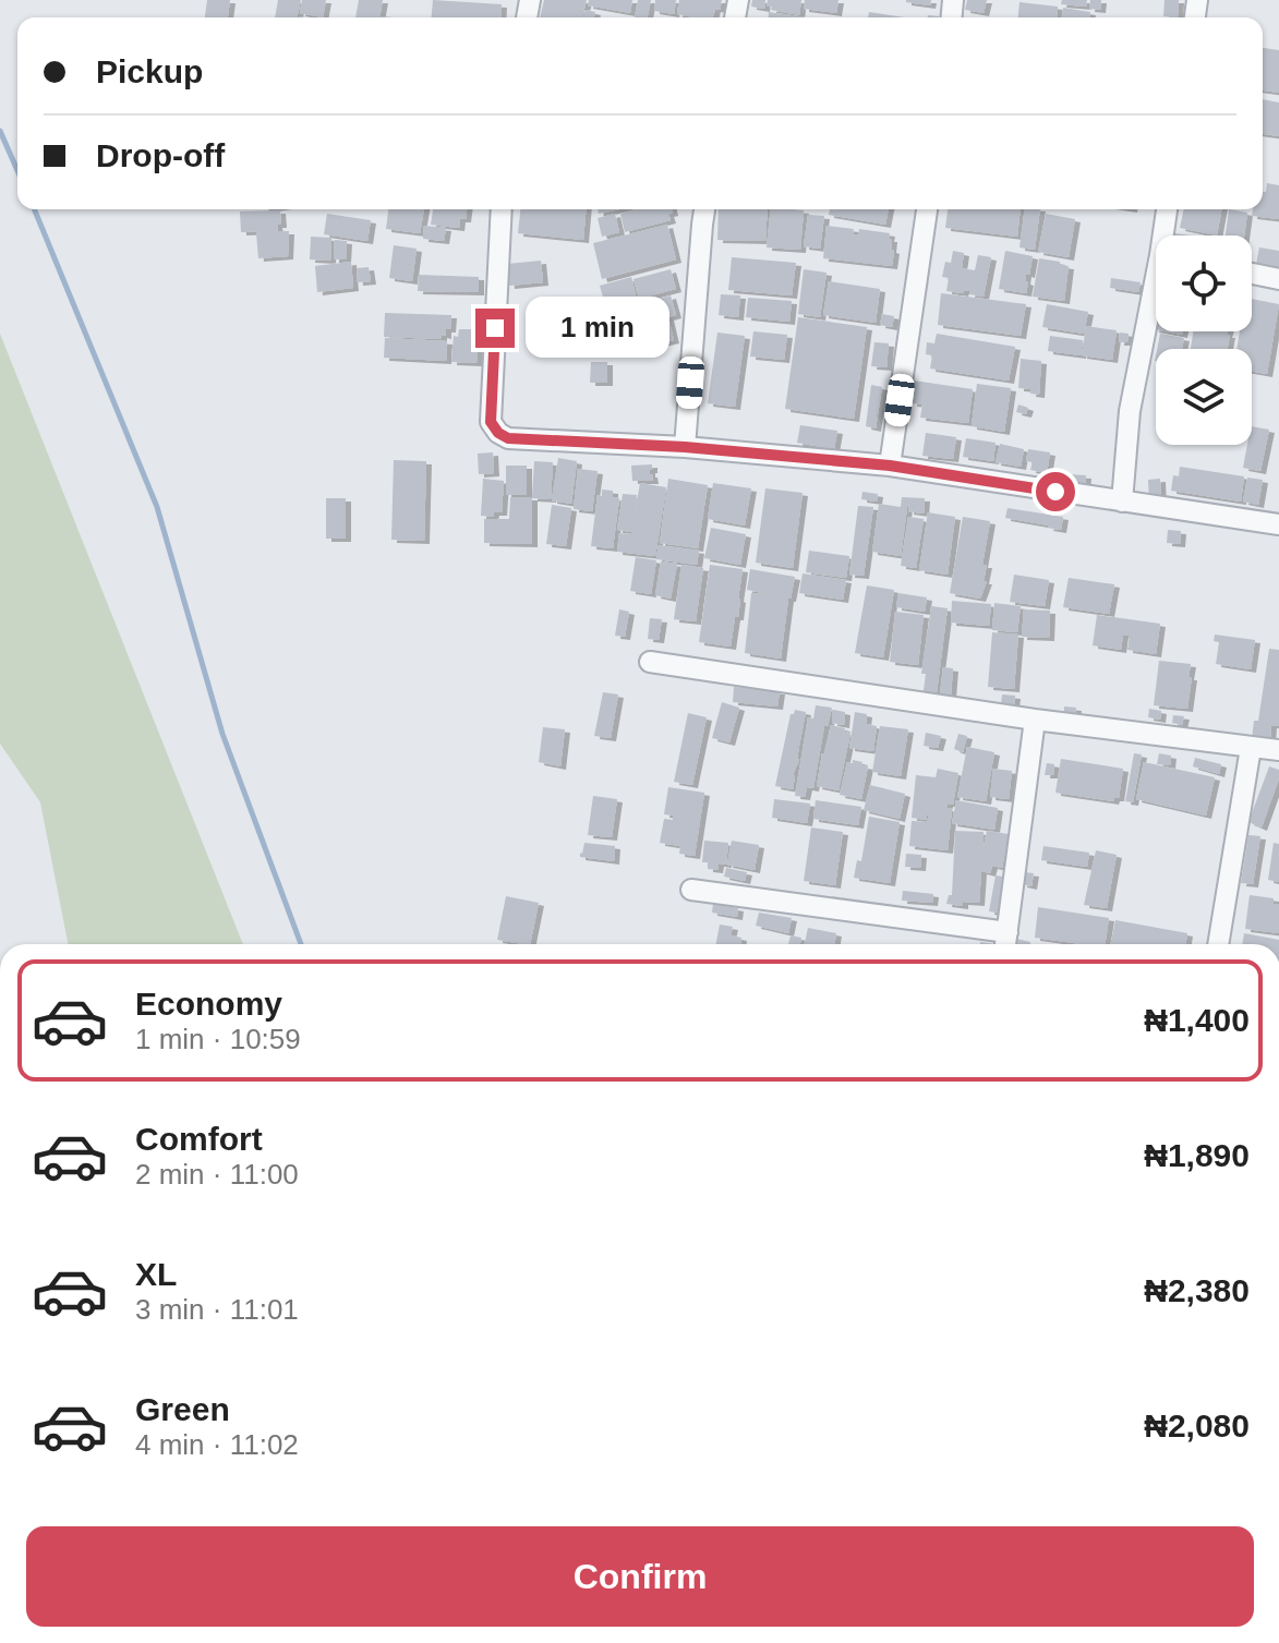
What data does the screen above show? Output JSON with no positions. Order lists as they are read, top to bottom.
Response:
{
  "page": {
    "banner": ["Pickup", "Drop-off"],
    "bubble": "1 min",
    "list": [
      {
        "name": "Economy",
        "note": "1 min · 10:59",
        "value": "₦1,400"
      },
      {
        "name": "Comfort",
        "note": "2 min · 11:00",
        "value": "₦1,890"
      },
      {
        "name": "XL",
        "note": "3 min · 11:01",
        "value": "₦2,380"
      },
      {
        "name": "Green",
        "note": "4 min · 11:02",
        "value": "₦2,080"
      }
    ],
    "buttons": "Confirm"
  }
}
